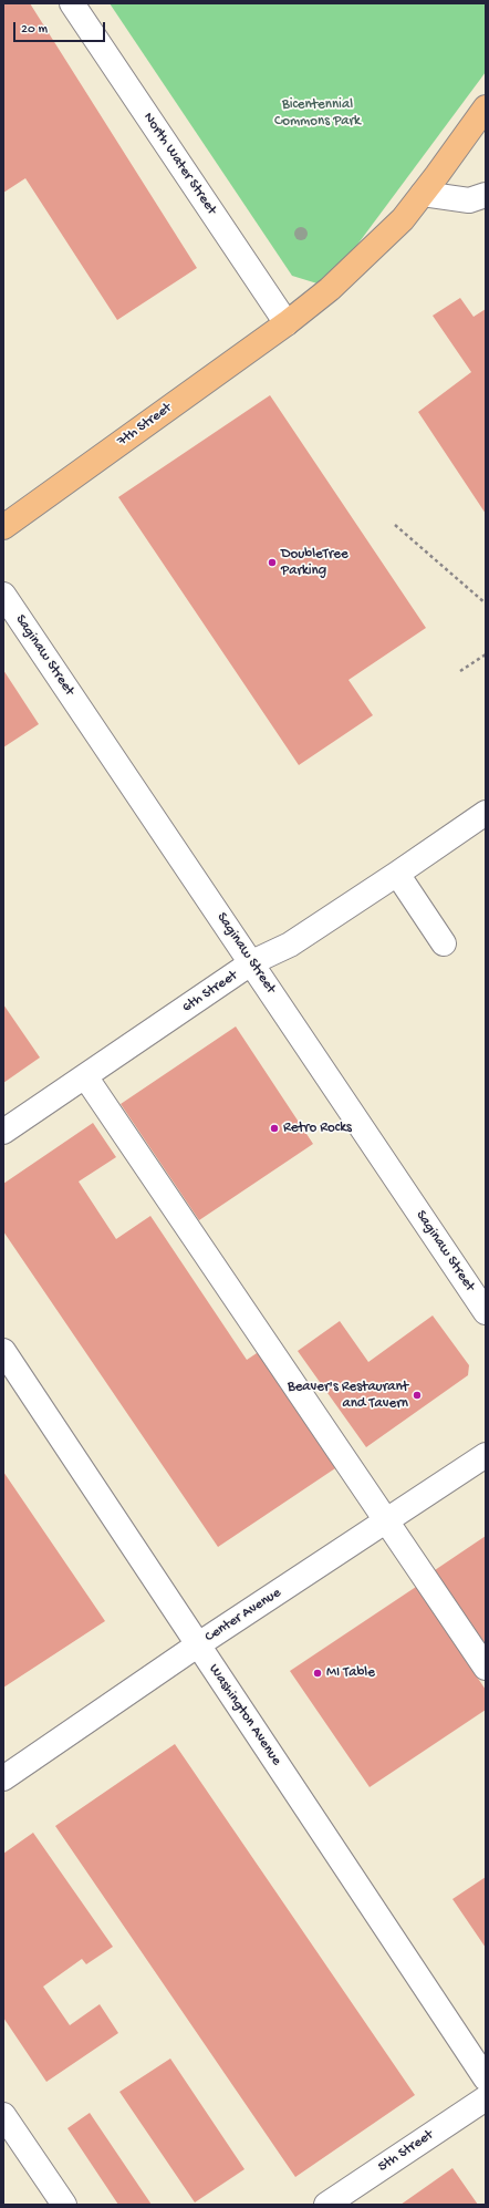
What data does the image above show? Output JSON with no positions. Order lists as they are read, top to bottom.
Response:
{
  "streets": {
    "highway": ["7th Street"],
    "street": [
      "North Water Street",
      "Saginaw Street",
      "6th Street",
      "Center Avenue",
      "Washington Avenue",
      "5th Street"
    ]
  },
  "crossings": [
    ["North Water Street", "7th Street"],
    ["Saginaw Street", "6th Street"],
    ["Center Avenue", "Washington Avenue"]
  ],
  "parks": ["Bicentennial Commons Park"],
  "places": [
    "DoubleTree Parking",
    "Retro Rocks",
    "Beaver's Restaurant and Tavern",
    "MI Table"
  ],
  "scale_bar": "20 m"
}
